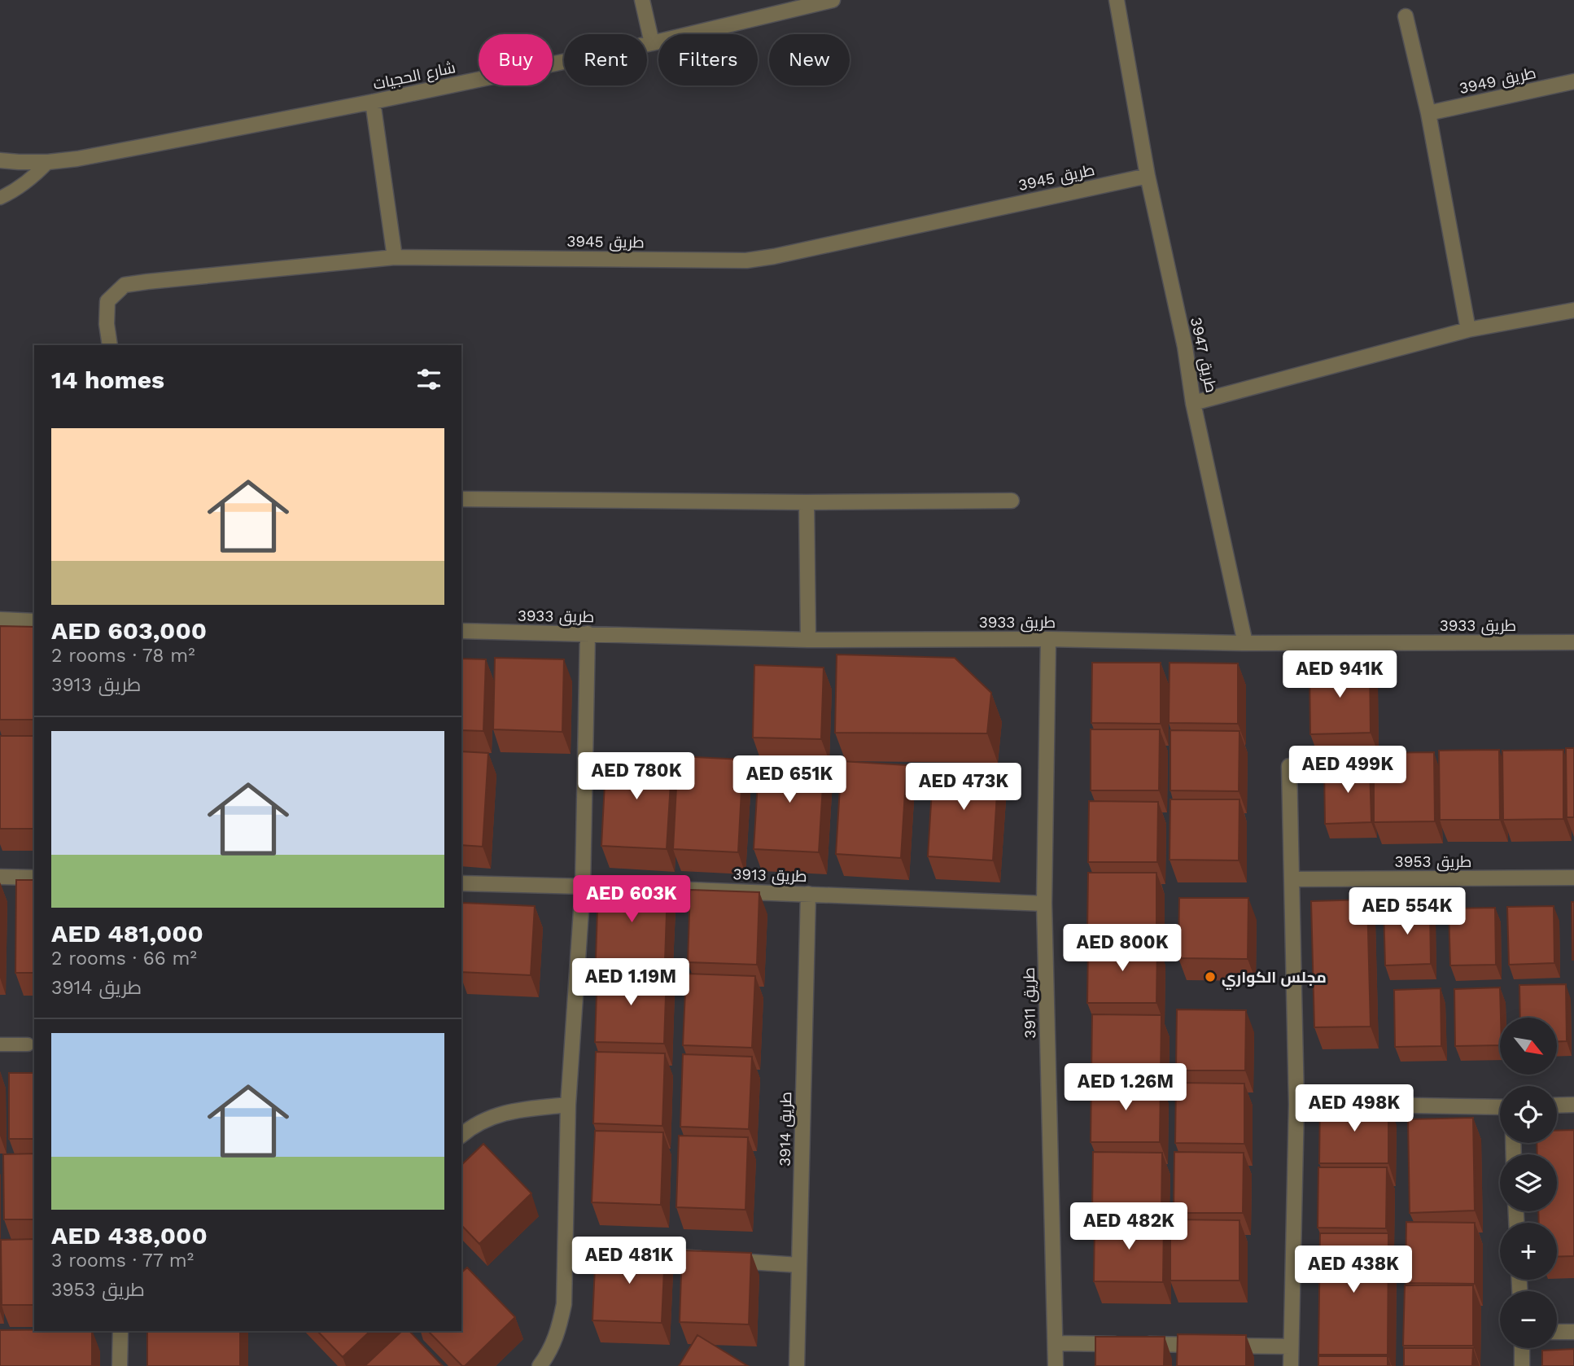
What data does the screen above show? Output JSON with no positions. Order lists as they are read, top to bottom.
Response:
{
  "streets": {
    "street": [
      "شارع الحجيات",
      "طريق 3949",
      "طريق 3945",
      "طريق 3947",
      "طريق 3933",
      "طريق 3953",
      "طريق 3913",
      "طريق 3911",
      "طريق 3914"
    ]
  },
  "crossings": [
    ["طريق 3945", "طريق 3947"],
    ["طريق 3933", "طريق 3911"],
    ["طريق 3913", "طريق 3911"],
    ["طريق 3913", "طريق 3914"]
  ],
  "places": ["مجلس الكواري"],
  "north": "bottom right",
  "page": {
    "chip": [
      "Buy",
      "Rent",
      "Filters",
      "New"
    ],
    "heading": "14 homes",
    "list": [
      {
        "name": "AED 603,000",
        "note": "2 rooms · 78 m² · طريق 3913"
      },
      {
        "name": "AED 481,000",
        "note": "2 rooms · 66 m² · طريق 3914"
      },
      {
        "name": "AED 438,000",
        "note": "3 rooms · 77 m² · طريق 3953"
      }
    ],
    "price": [
      "AED 941K",
      "AED 499K",
      "AED 780K",
      "AED 651K",
      "AED 473K",
      "AED 603K",
      "AED 554K",
      "AED 800K",
      "AED 1.19M",
      "AED 1.26M",
      "AED 498K",
      "AED 482K",
      "AED 481K",
      "AED 438K"
    ],
    "map_buttons": ["+", "−"]
  }
}
